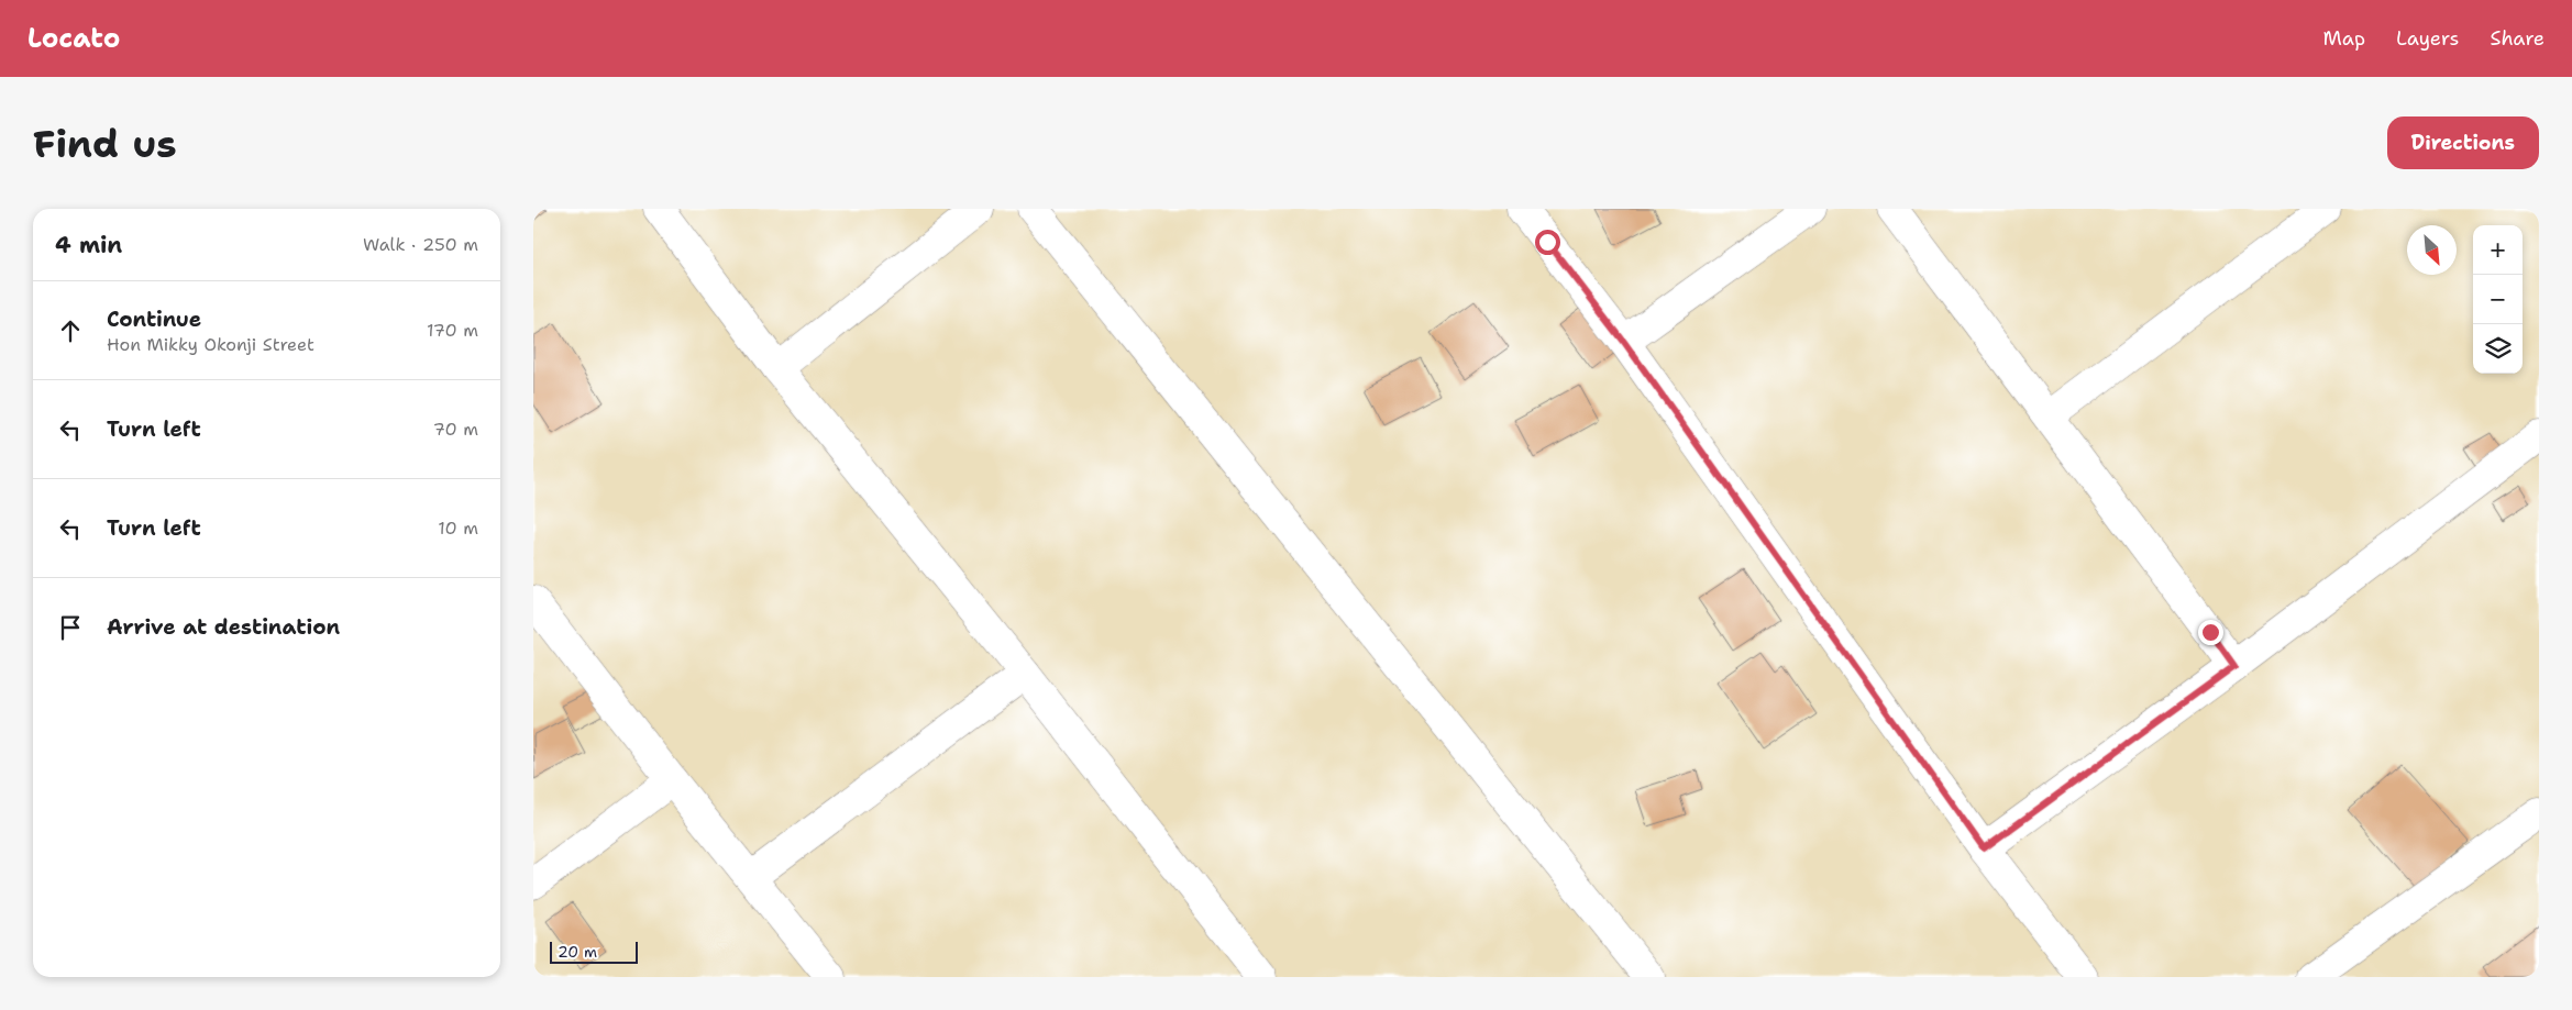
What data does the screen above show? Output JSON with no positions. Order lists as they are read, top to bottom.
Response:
{
  "scale_bar": "20 m",
  "north": "bottom right",
  "page": {
    "header": "Locato",
    "nav": ["Map", "Layers", "Share"],
    "buttons": "Directions",
    "title": "Find us",
    "heading": ["4 min", "Walk · 250 m"],
    "map_buttons": ["+", "−"],
    "list": [
      ["Continue", "Hon Mikky Okonji Street", "170 m"],
      ["Turn left", "70 m"],
      ["Turn left", "10 m"],
      "Arrive at destination"
    ],
    "scale": "20 m"
  }
}
